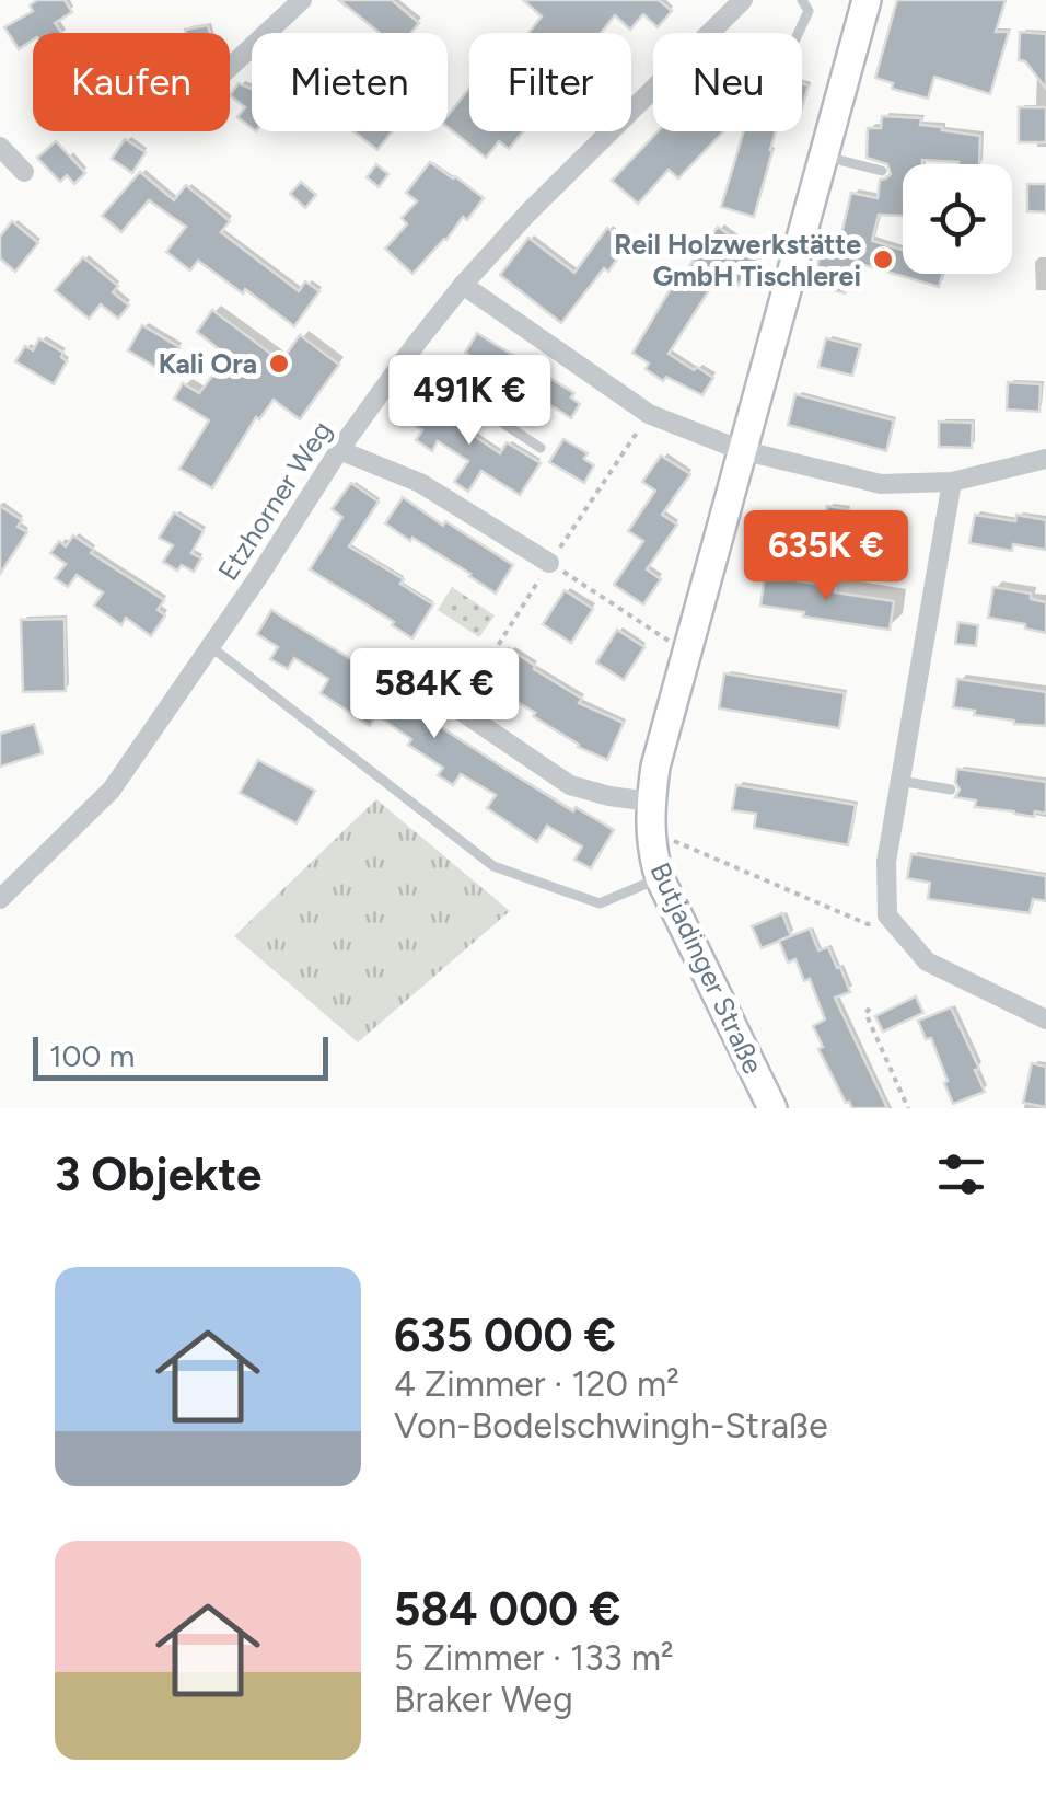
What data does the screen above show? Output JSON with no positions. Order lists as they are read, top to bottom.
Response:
{
  "streets": {
    "street": ["Etzhorner Weg", "Butjadinger Straße"]
  },
  "places": ["Reil Holzwerkstätte GmbH Tischlerei", "Kali Ora"],
  "scale_bar": "100 m",
  "page": {
    "chip": [
      "Kaufen",
      "Mieten",
      "Filter",
      "Neu"
    ],
    "price": ["491K €", "635K €", "584K €"],
    "scale": "100 m",
    "heading": "3 Objekte",
    "list": [
      {
        "name": "635 000 €",
        "note": "4 Zimmer · 120 m² · Von-Bodelschwingh-Straße"
      },
      {
        "name": "584 000 €",
        "note": "5 Zimmer · 133 m² · Braker Weg"
      }
    ]
  }
}
